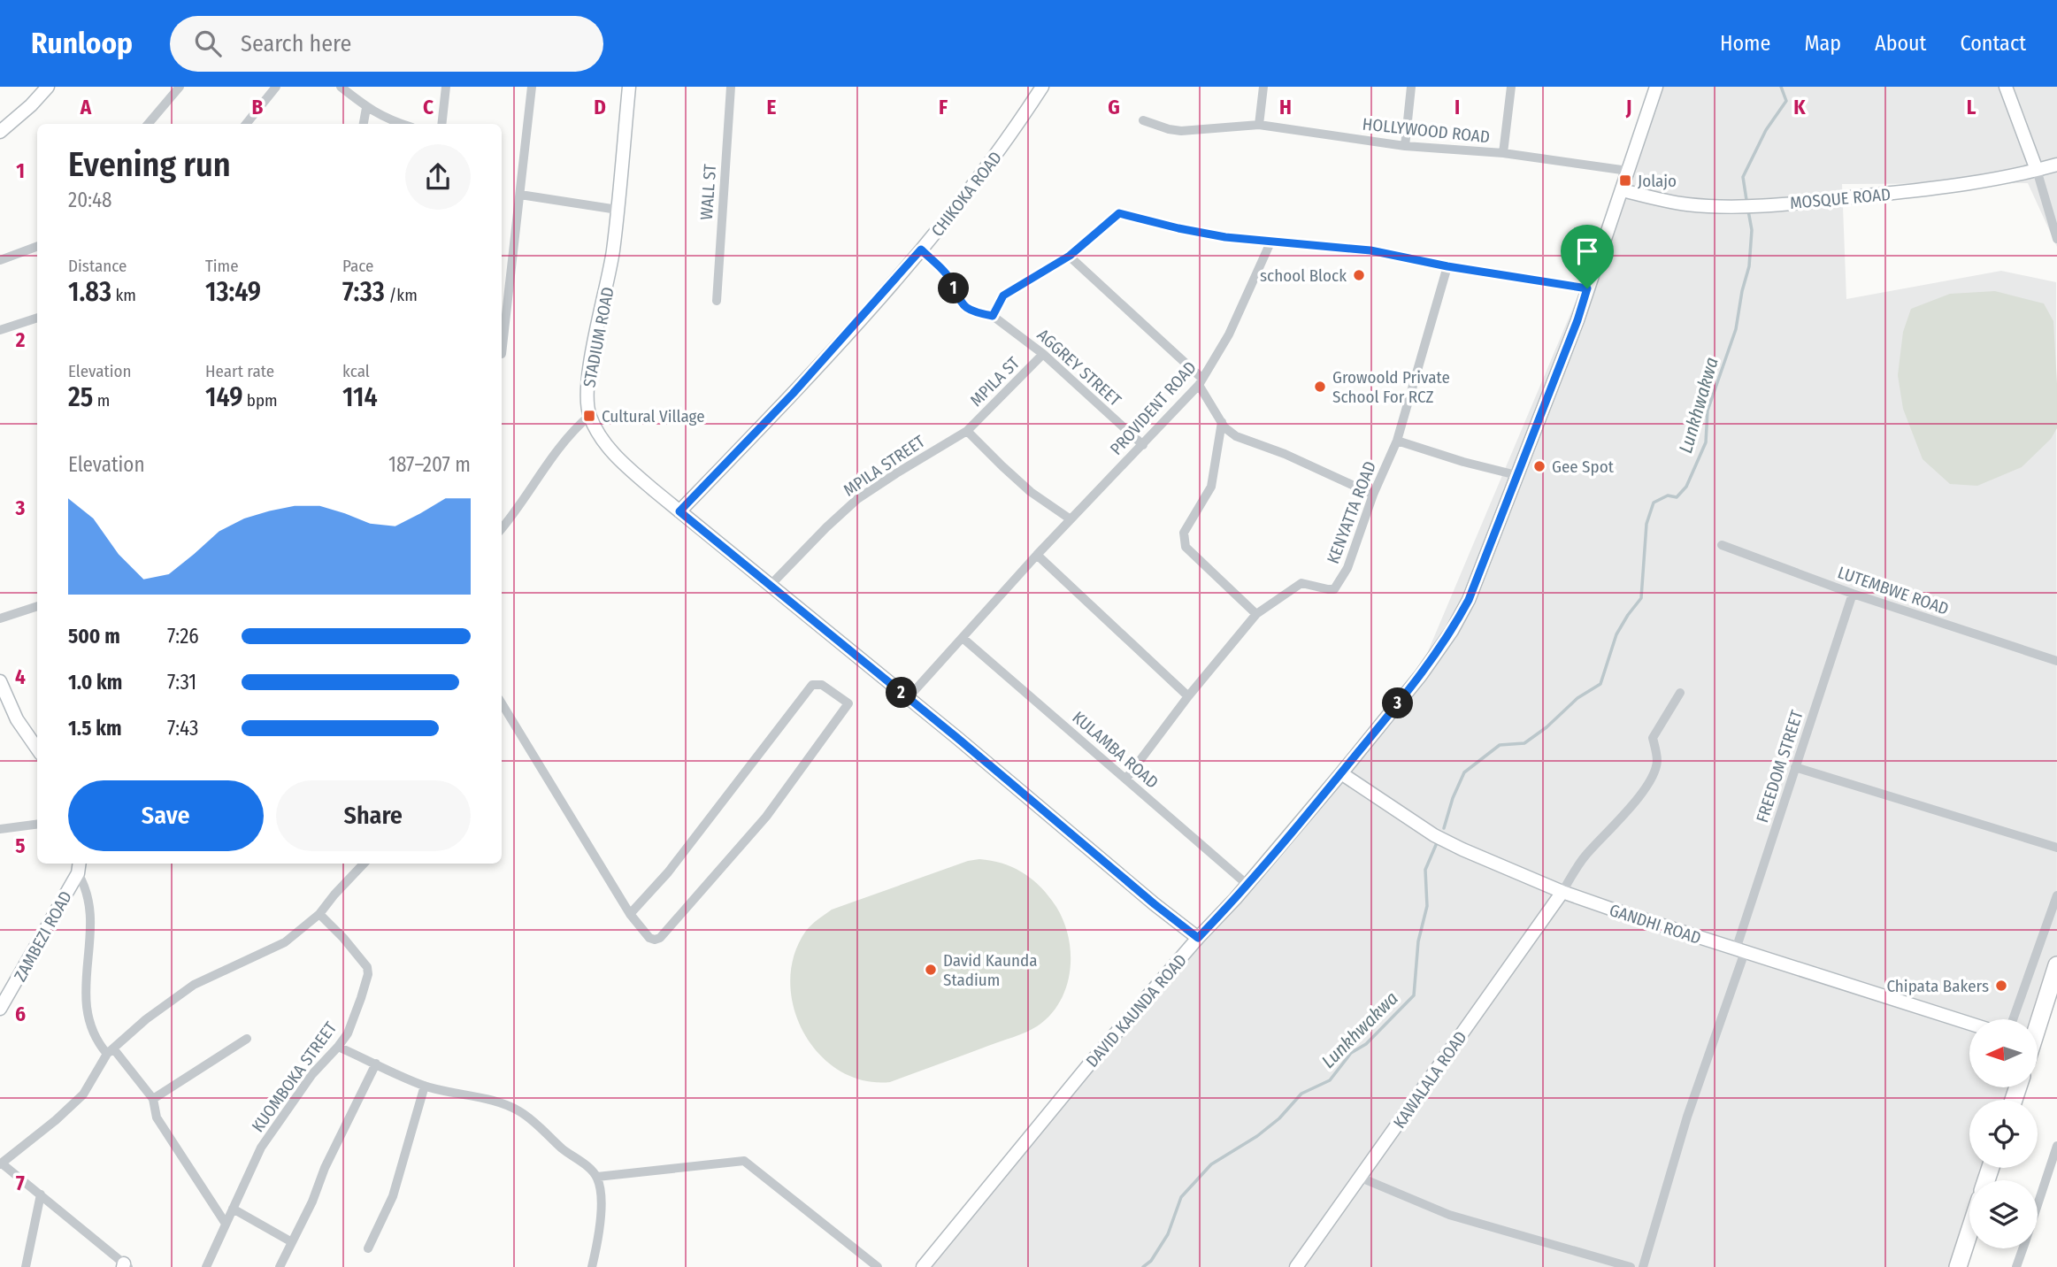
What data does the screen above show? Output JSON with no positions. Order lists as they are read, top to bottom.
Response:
{
  "streets": {
    "street": [
      "HOLLYWOOD ROAD",
      "WALL ST",
      "CHIKOKA ROAD",
      "MOSQUE ROAD",
      "STADIUM ROAD",
      "AGGREY STREET",
      "MPILA ST",
      "PROVIDENT ROAD",
      "MPILA STREET",
      "KENYATTA ROAD",
      "LUTEMBWE ROAD",
      "KULAMBA ROAD",
      "FREEDOM STREET",
      "GANDHI ROAD",
      "ZAMBEZI ROAD",
      "DAVID KAUNDA ROAD",
      "KUOMBOKA STREET",
      "KAWALALA ROAD"
    ]
  },
  "crossings": [
    ["HOLLYWOOD ROAD", "DAVID KAUNDA ROAD"],
    ["CHIKOKA ROAD", "STADIUM ROAD"],
    ["CHIKOKA ROAD", "AGGREY STREET"],
    ["MOSQUE ROAD", "DAVID KAUNDA ROAD"],
    ["STADIUM ROAD", "PROVIDENT ROAD"],
    ["STADIUM ROAD", "MPILA STREET"],
    ["STADIUM ROAD", "DAVID KAUNDA ROAD"],
    ["AGGREY STREET", "MPILA ST"],
    ["AGGREY STREET", "PROVIDENT ROAD"],
    ["MPILA ST", "MPILA STREET"],
    ["PROVIDENT ROAD", "KULAMBA ROAD"],
    ["KENYATTA ROAD", "KULAMBA ROAD"],
    ["LUTEMBWE ROAD", "FREEDOM STREET"],
    ["KULAMBA ROAD", "DAVID KAUNDA ROAD"],
    ["FREEDOM STREET", "GANDHI ROAD"],
    ["GANDHI ROAD", "DAVID KAUNDA ROAD"],
    ["GANDHI ROAD", "KAWALALA ROAD"]
  ],
  "water": ["Lunkhwakwa"],
  "places": {
    "transit": ["Jolajo", "Cultural Village"],
    "other": [
      "school Block",
      "Growoold Private School For RCZ",
      "Gee Spot",
      "David Kaunda Stadium",
      "Chipata Bakers"
    ]
  },
  "north": "left",
  "page": {
    "header": "Runloop",
    "search": "Search here",
    "nav": [
      "Home",
      "Map",
      "About",
      "Contact"
    ],
    "heading": ["Evening run", "20:48"],
    "stats": [
      ["Distance", "1.83 km"],
      ["Time", "13:49"],
      ["Pace", "7:33 /km"],
      ["Elevation", "25 m"],
      ["Heart rate", "149 bpm"],
      ["kcal", "114"]
    ],
    "pins": ["1", "2", "3"],
    "chart": ["Elevation", "187–207 m"],
    "list": [
      {
        "name": "500 m",
        "note": "7:26"
      },
      {
        "name": "1.0 km",
        "note": "7:31"
      },
      {
        "name": "1.5 km",
        "note": "7:43"
      }
    ],
    "buttons": ["Save", "Share"]
  },
  "grid": {
    "columns": [
      "A",
      "B",
      "C",
      "D",
      "E",
      "F",
      "G",
      "H",
      "I",
      "J",
      "K",
      "L"
    ],
    "rows": [
      "1",
      "2",
      "3",
      "4",
      "5",
      "6",
      "7"
    ]
  }
}
